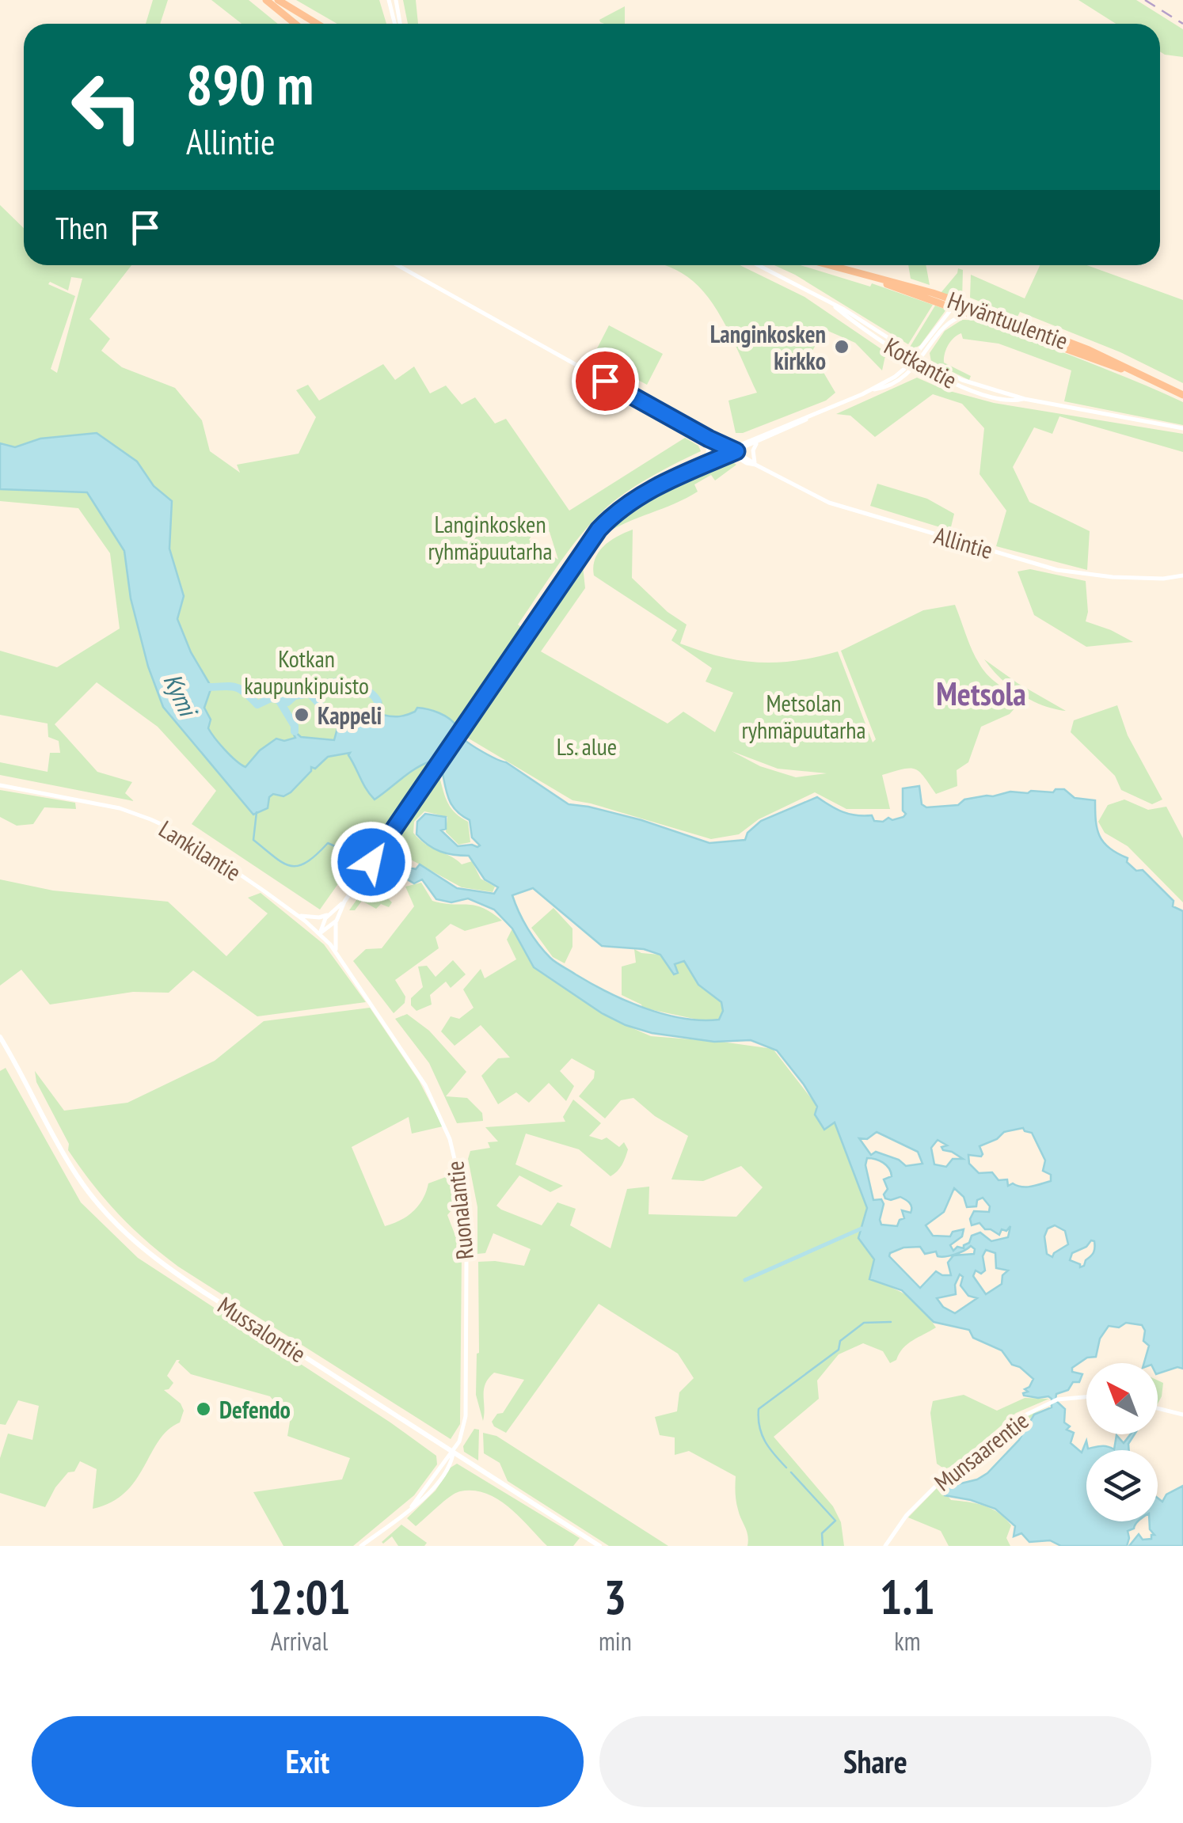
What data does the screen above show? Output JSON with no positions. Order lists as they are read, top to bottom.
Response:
{
  "streets": {
    "highway": ["Hyväntuulentie"],
    "main road": ["Mussalontie"],
    "street": [
      "Kotkantie",
      "Allintie",
      "Lankilantie",
      "Ruonalantie",
      "Munsaarentie"
    ]
  },
  "crossings": [
    ["Lankilantie", "Ruonalantie"],
    ["Ruonalantie", "Mussalontie"]
  ],
  "districts": ["Metsola"],
  "water": ["Kymi"],
  "parks": [
    "Langinkosken ryhmäpuutarha",
    "Kotkan kaupunkipuisto",
    "Metsolan ryhmäpuutarha",
    "Ls. alue"
  ],
  "places": ["Langinkosken kirkko", "Kappeli", "Defendo"],
  "north": "top left",
  "page": {
    "turn": ["890 m", "Allintie"],
    "then": "Then",
    "eta": [
      "12:01",
      "Arrival",
      "3",
      "min",
      "1.1",
      "km"
    ],
    "buttons": ["Exit", "Share"]
  }
}
